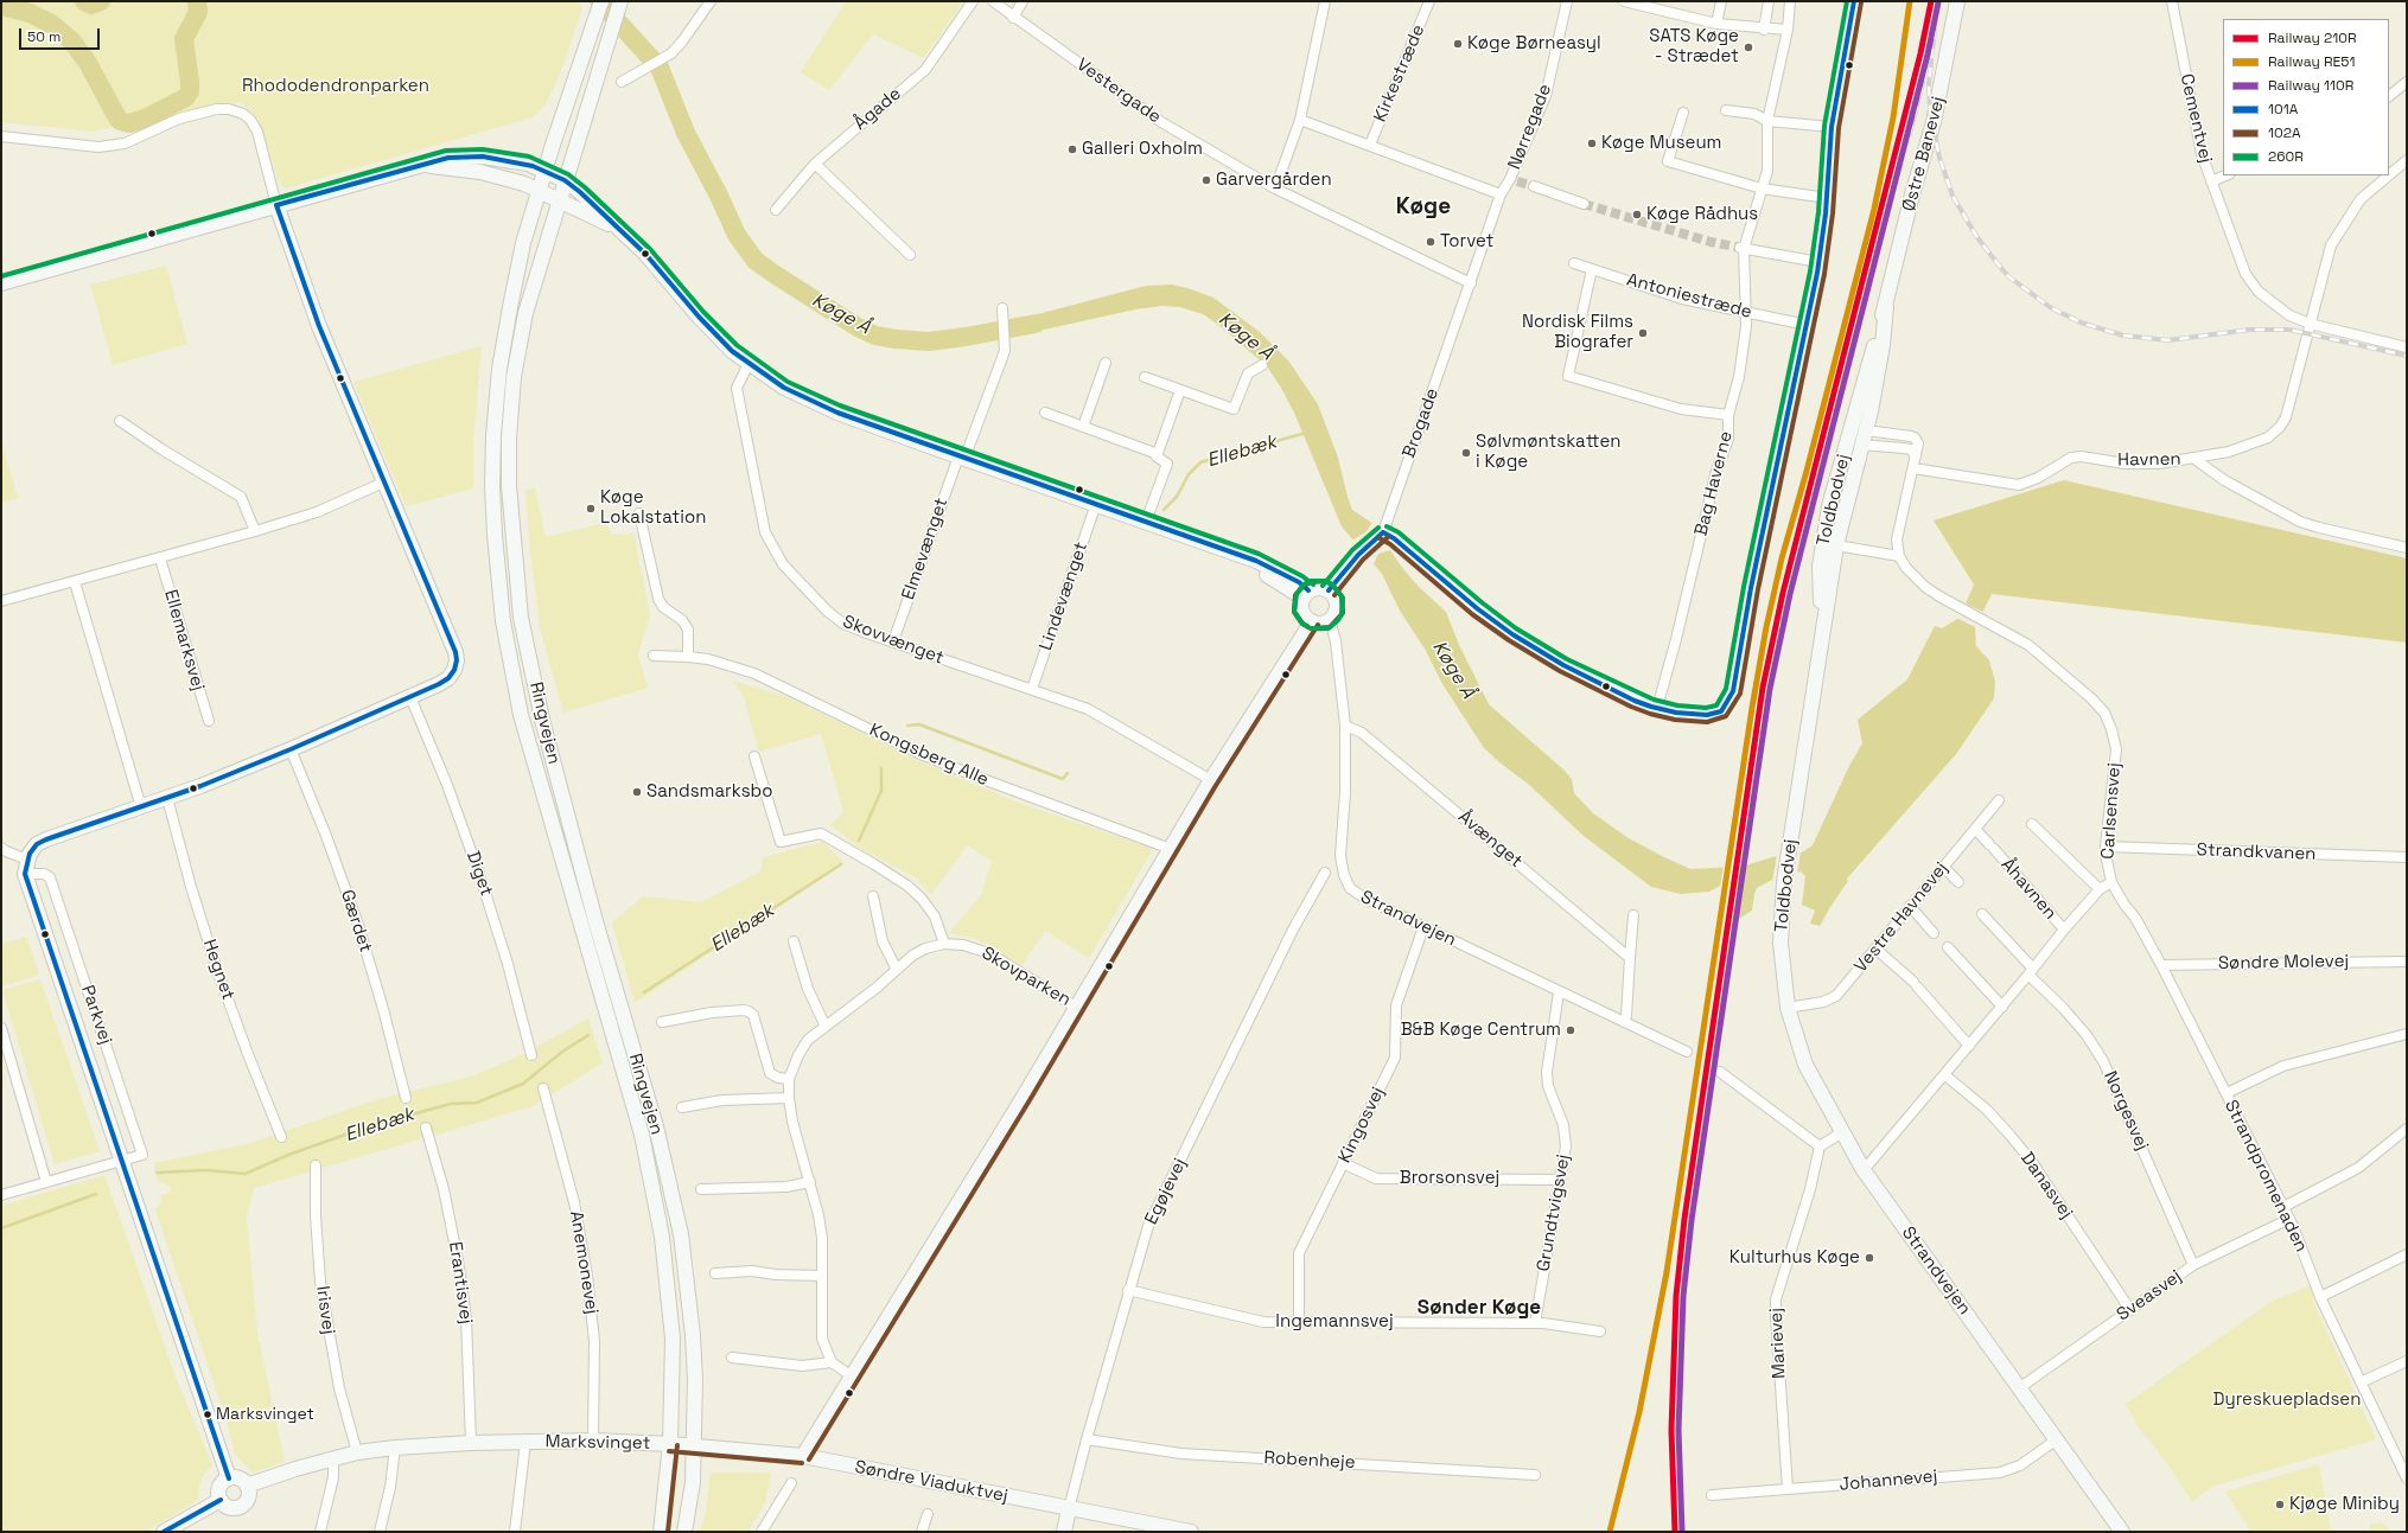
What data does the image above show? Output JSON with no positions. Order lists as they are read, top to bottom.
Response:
{
  "streets": {
    "street": [
      "Kirkestræde",
      "Vestergade",
      "Ågade",
      "Cementvej",
      "Nørregade",
      "Østre Banevej",
      "Antoniestræde",
      "Brogade",
      "Havnen",
      "Bag Haverne",
      "Toldbodvej",
      "Elmevænget",
      "Lindevænget",
      "Ellemarksvej",
      "Skovvænget",
      "Ringvejen",
      "Kongsberg Alle",
      "Carlsensvej",
      "Åvænget",
      "Strandkvanen",
      "Diget",
      "Åhavnen",
      "Vestre Havnevej",
      "Strandvejen",
      "Gærdet",
      "Søndre Molevej",
      "Hegnet",
      "Skovparken",
      "Parkvej",
      "Norgesvej",
      "Kingosvej",
      "Strandpromenaden",
      "Brorsonsvej",
      "Danasvej",
      "Egøjevej",
      "Grundtvigsvej",
      "Anemonevej",
      "Erantisvej",
      "Sveasvej",
      "Irisvej",
      "Ingemannsvej",
      "Marievej",
      "Marksvinget",
      "Robenheje",
      "Johannevej",
      "Søndre Viaduktvej"
    ]
  },
  "crossings": [
    ["Cementvej", "Havnen"],
    ["Østre Banevej", "Toldbodvej"],
    ["Antoniestræde", "Bag Haverne"],
    ["Brogade", "Strandvejen"],
    ["Toldbodvej", "Vestre Havnevej"],
    ["Toldbodvej", "Strandvejen"],
    ["Elmevænget", "Skovvænget"],
    ["Lindevænget", "Skovvænget"],
    ["Ringvejen", "Marksvinget"],
    ["Ringvejen", "Søndre Viaduktvej"],
    ["Carlsensvej", "Strandkvanen"],
    ["Carlsensvej", "Åhavnen"],
    ["Carlsensvej", "Strandvejen"],
    ["Carlsensvej", "Norgesvej"],
    ["Carlsensvej", "Strandpromenaden"],
    ["Carlsensvej", "Danasvej"],
    ["Åvænget", "Strandvejen"],
    ["Åhavnen", "Vestre Havnevej"],
    ["Strandvejen", "Kingosvej"],
    ["Strandvejen", "Grundtvigsvej"],
    ["Strandvejen", "Sveasvej"],
    ["Strandvejen", "Johannevej"],
    ["Søndre Molevej", "Strandpromenaden"],
    ["Parkvej", "Marksvinget"],
    ["Norgesvej", "Sveasvej"],
    ["Kingosvej", "Brorsonsvej"],
    ["Kingosvej", "Ingemannsvej"],
    ["Strandpromenaden", "Sveasvej"],
    ["Brorsonsvej", "Grundtvigsvej"],
    ["Danasvej", "Sveasvej"],
    ["Egøjevej", "Ingemannsvej"],
    ["Egøjevej", "Robenheje"],
    ["Egøjevej", "Søndre Viaduktvej"],
    ["Grundtvigsvej", "Ingemannsvej"],
    ["Anemonevej", "Marksvinget"],
    ["Erantisvej", "Marksvinget"],
    ["Irisvej", "Marksvinget"],
    ["Marievej", "Johannevej"],
    ["Marksvinget", "Søndre Viaduktvej"]
  ],
  "districts": ["Køge", "Sønder Køge"],
  "water": ["Køge Å", "Ellebæk"],
  "parks": ["Rhododendronparken", "Dyreskuepladsen"],
  "places": [
    "Køge Børneasyl",
    "SATS Køge - Strædet",
    "Køge Museum",
    "Galleri Oxholm",
    "Garvergården",
    "Køge Rådhus",
    "Torvet",
    "Nordisk Films Biografer",
    "Sølvmøntskatten i Køge",
    "Køge Lokalstation",
    "Sandsmarksbo",
    "B&B Køge Centrum",
    "Kulturhus Køge",
    "Marksvinget",
    "Kjøge Miniby"
  ],
  "lines": [
    "rail line 210R",
    "rail line RE51",
    "transit line 101A",
    "transit line 260R",
    "rail line 110R",
    "transit line 102A"
  ],
  "legend": [
    "Railway 210R",
    "Railway RE51",
    "Railway 110R",
    "101A",
    "102A",
    "260R"
  ],
  "scale_bar": "50 m"
}
